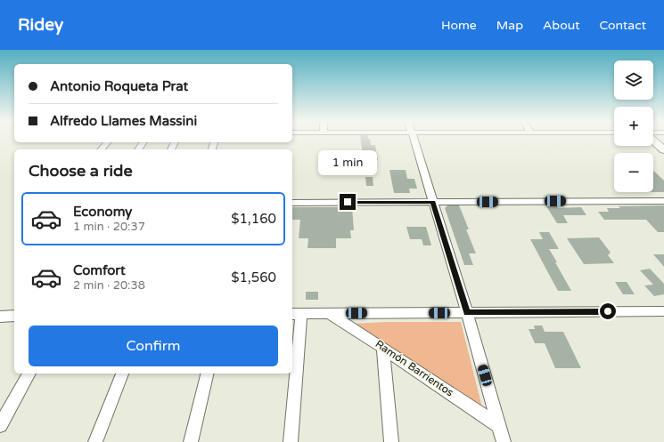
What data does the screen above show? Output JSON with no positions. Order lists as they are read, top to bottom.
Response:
{
  "streets": {
    "street": ["Ramón Barrientos"]
  },
  "page": {
    "header": "Ridey",
    "nav": [
      "Home",
      "Map",
      "About",
      "Contact"
    ],
    "map_buttons": ["+", "−"],
    "banner": ["Antonio Roqueta Prat", "Alfredo Llames Massini"],
    "heading": "Choose a ride",
    "bubble": "1 min",
    "list": [
      {
        "name": "Economy",
        "note": "1 min · 20:37",
        "value": "$1,160"
      },
      {
        "name": "Comfort",
        "note": "2 min · 20:38",
        "value": "$1,560"
      }
    ],
    "buttons": "Confirm"
  }
}
